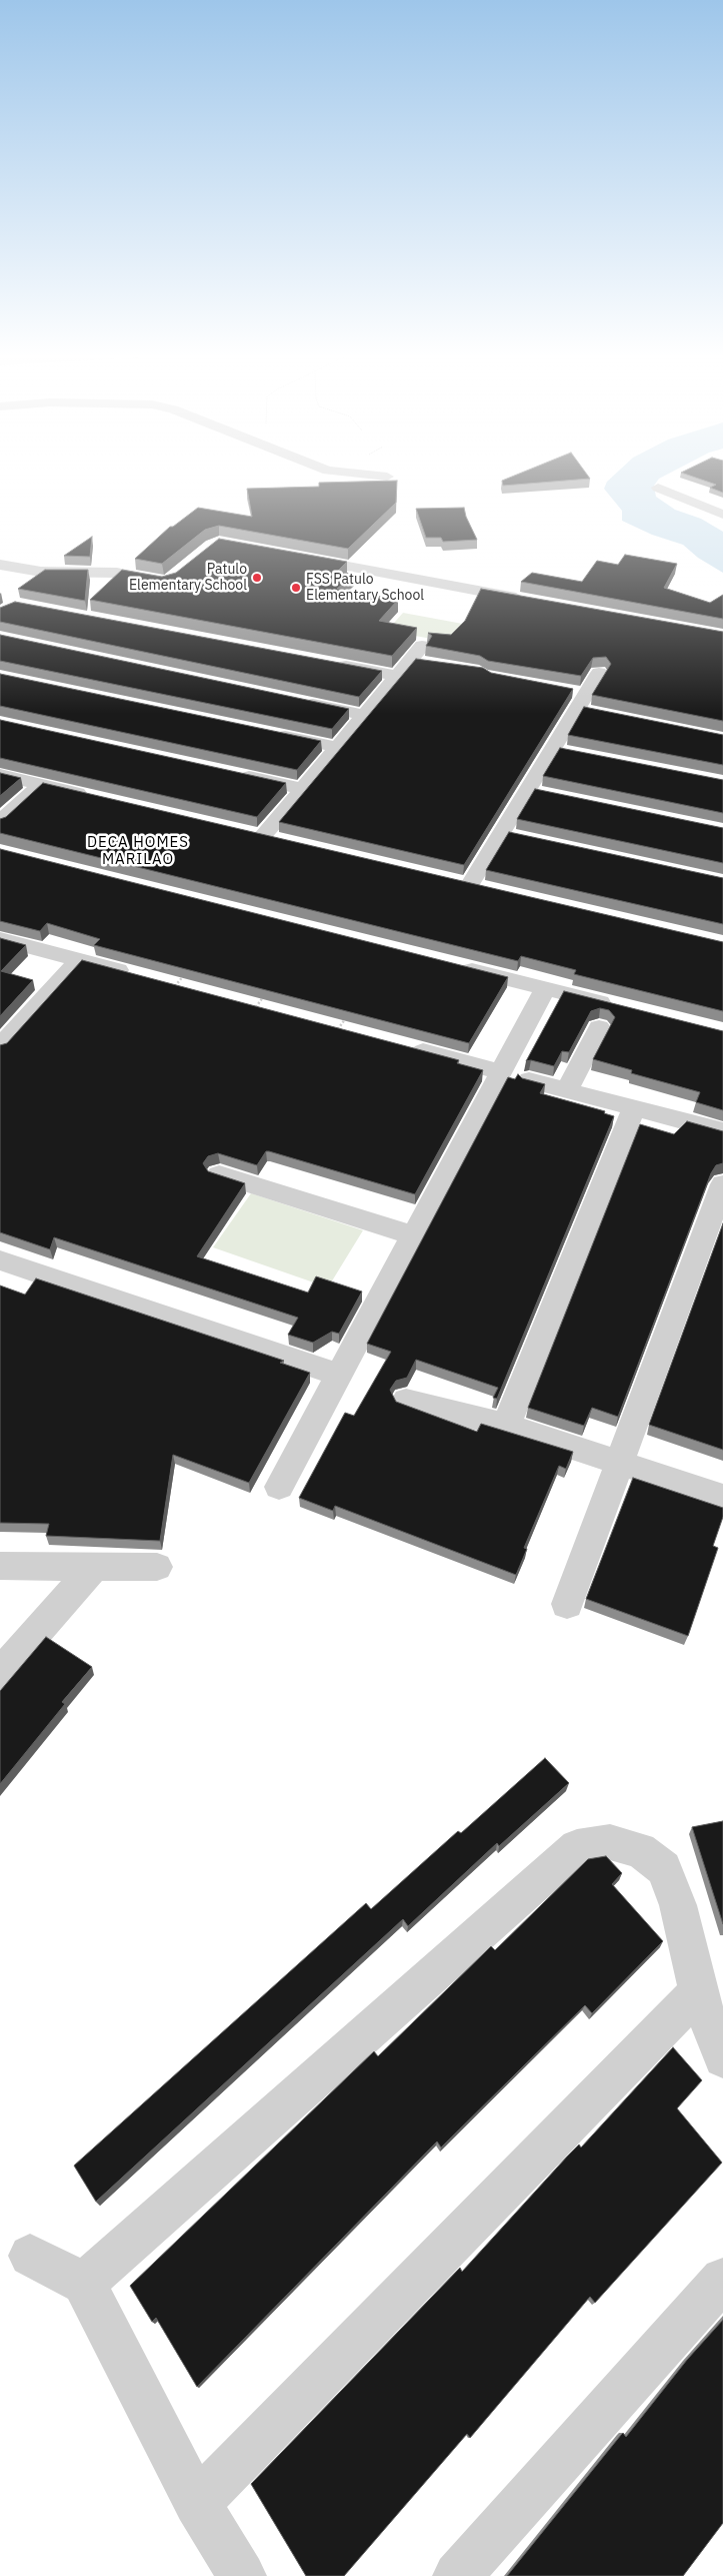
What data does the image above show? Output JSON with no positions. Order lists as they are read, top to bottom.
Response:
{
  "districts": ["DECA HOMES MARILAO"],
  "places": ["Patulo Elementary School", "FSS Patulo Elementary School"]
}
